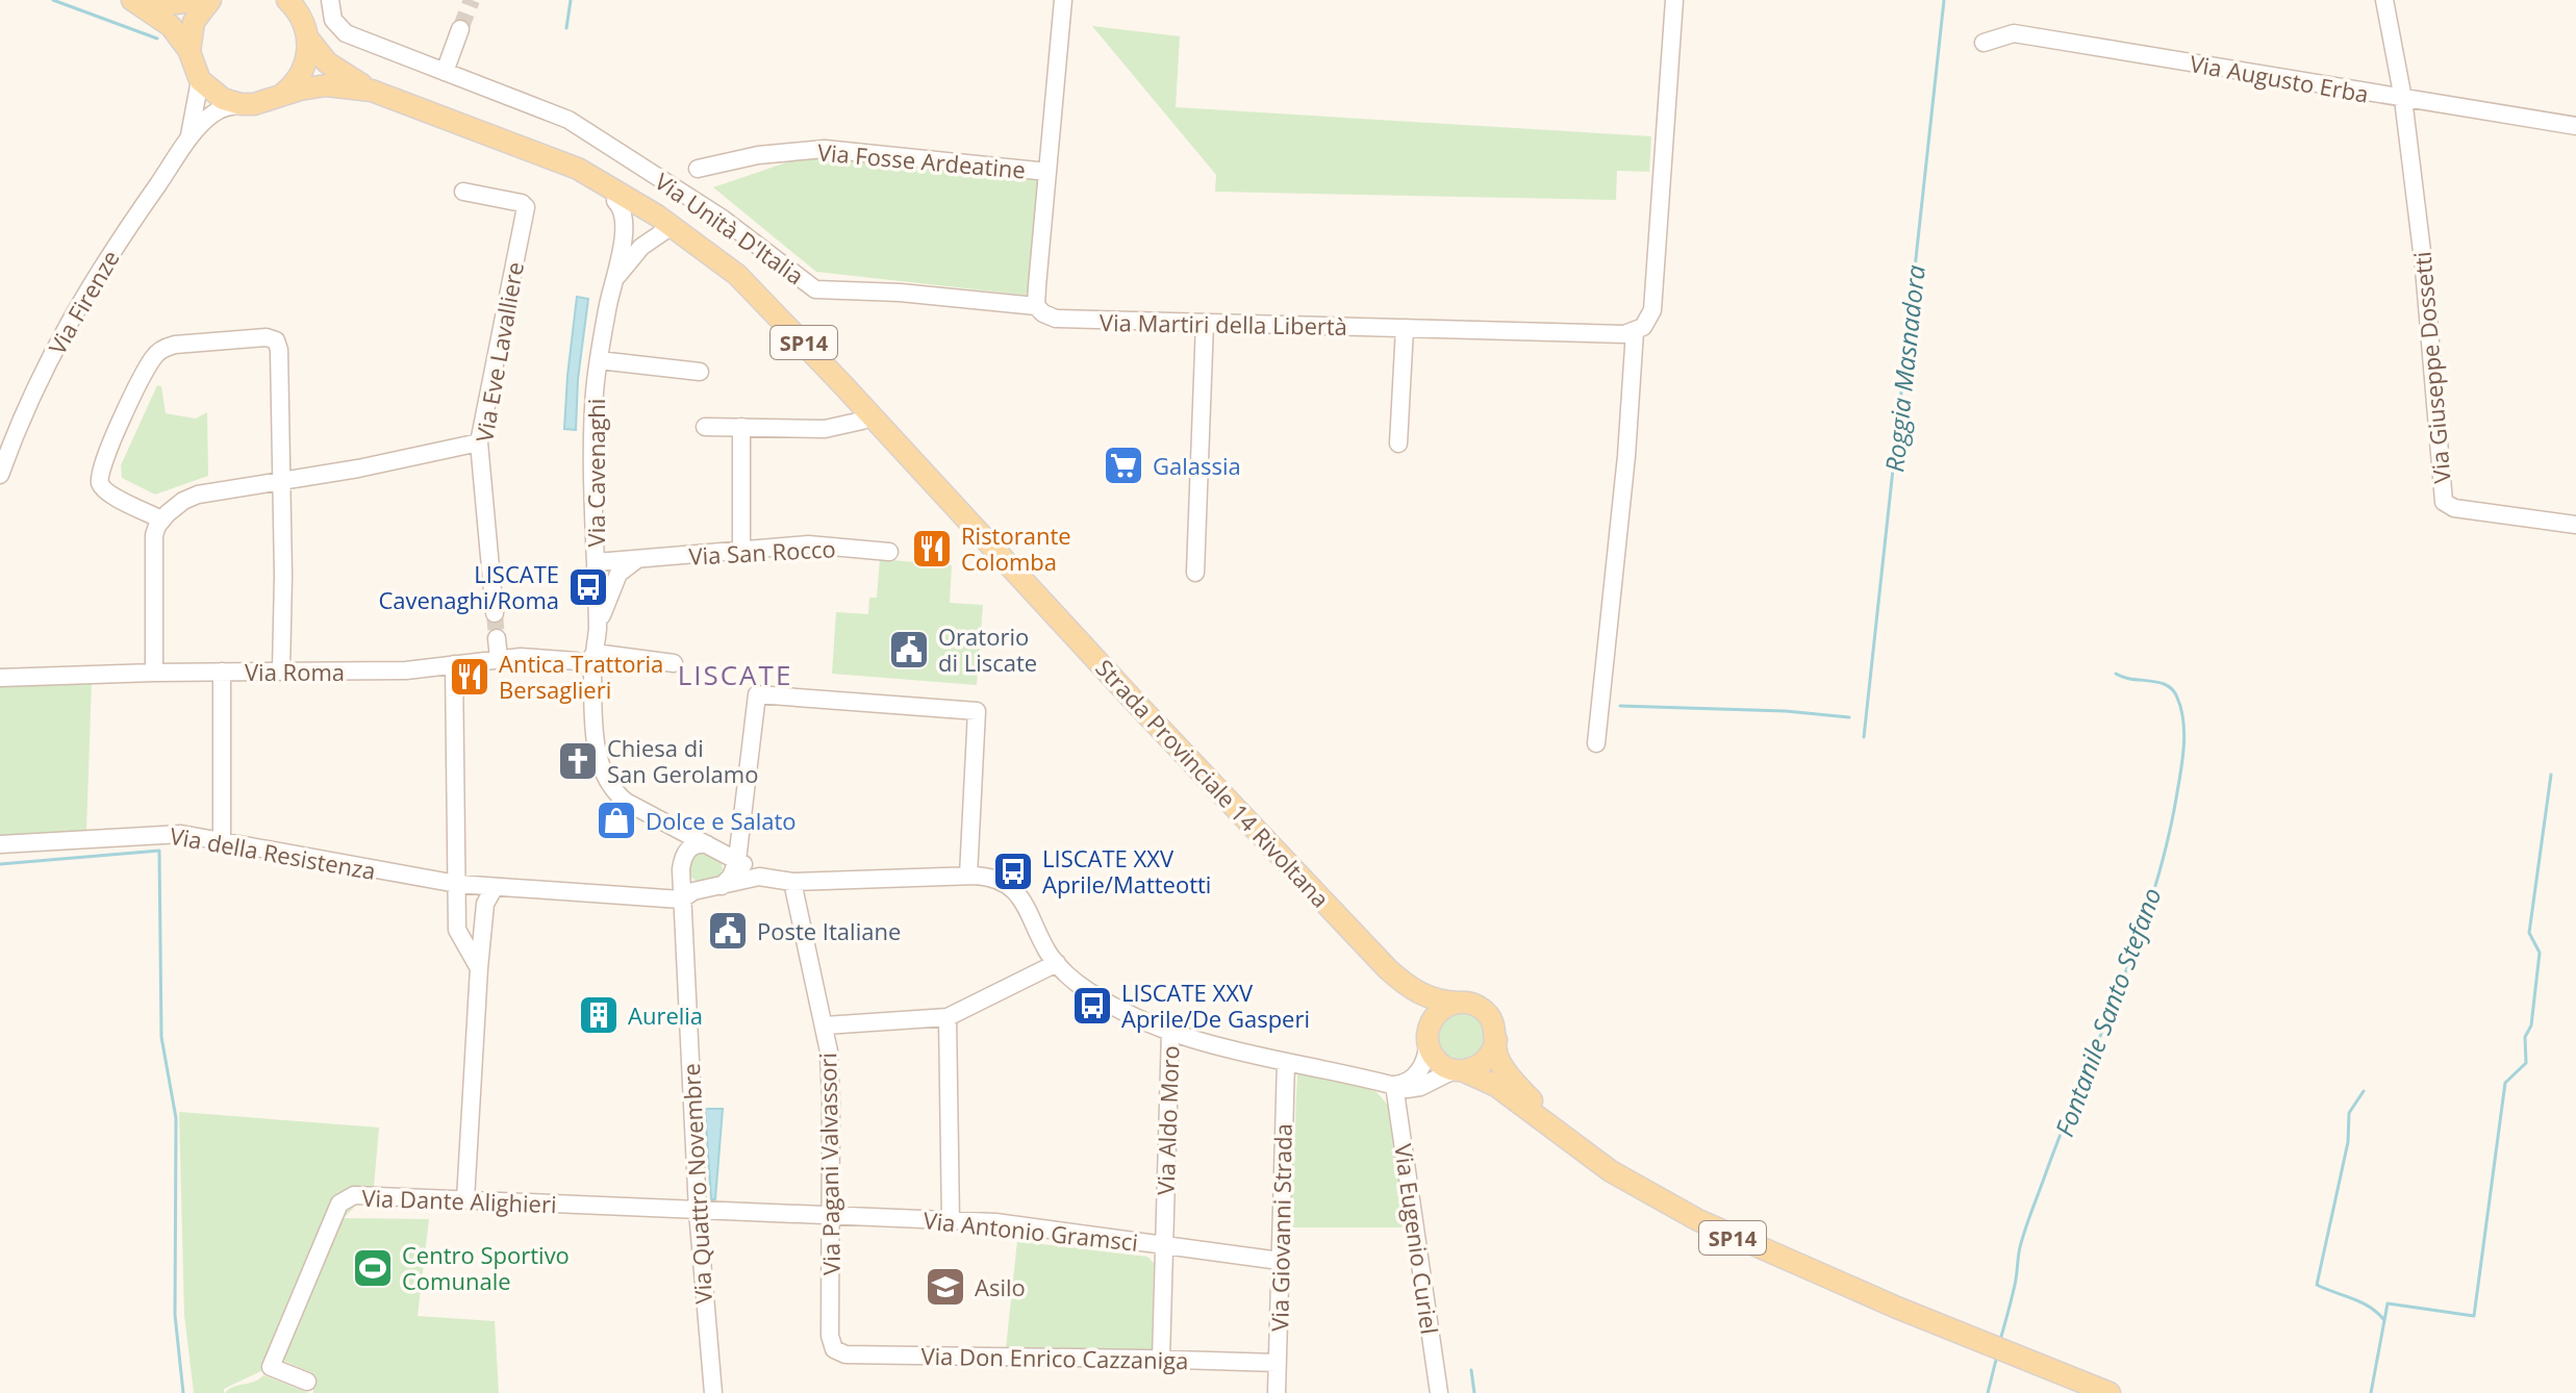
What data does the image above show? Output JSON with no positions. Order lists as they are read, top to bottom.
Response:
{
  "streets": {
    "main road": ["SP14", "Strada Provinciale 14 Rivoltana"],
    "street": [
      "Via Augusto Erba",
      "Via Fosse Ardeatine",
      "Via Unità D'Italia",
      "Via Firenze",
      "Via Martiri della Libertà",
      "Via Eve Lavalliere",
      "Via Giuseppe Dossetti",
      "Via Cavenaghi",
      "Via San Rocco",
      "Via Roma",
      "Via della Resistenza",
      "Via Aldo Moro",
      "Via Pagani Valvassori",
      "Via Quattro Novembre",
      "Via Dante Alighieri",
      "Via Giovanni Strada",
      "Via Antonio Gramsci",
      "Via Eugenio Curiel",
      "Via Don Enrico Cazzaniga"
    ]
  },
  "crossings": [
    ["Via Augusto Erba", "Via Giuseppe Dossetti"],
    ["Via Unità D'Italia", "Via Martiri della Libertà"],
    ["Via Firenze", "Strada Provinciale 14 Rivoltana"],
    ["Via Cavenaghi", "Via San Rocco"],
    ["Via Cavenaghi", "Via Roma"],
    ["Via Cavenaghi", "Strada Provinciale 14 Rivoltana"],
    ["Via Cavenaghi", "Via Quattro Novembre"],
    ["Via della Resistenza", "Via Quattro Novembre"],
    ["Via Aldo Moro", "Via Antonio Gramsci"],
    ["Via Aldo Moro", "Via Don Enrico Cazzaniga"],
    ["Via Pagani Valvassori", "Via Antonio Gramsci"],
    ["Via Pagani Valvassori", "Via Don Enrico Cazzaniga"],
    ["Via Quattro Novembre", "Via Dante Alighieri"],
    ["Via Quattro Novembre", "Via Antonio Gramsci"],
    ["Via Dante Alighieri", "Via Antonio Gramsci"],
    ["Via Giovanni Strada", "Via Antonio Gramsci"],
    ["Via Giovanni Strada", "Via Don Enrico Cazzaniga"]
  ],
  "districts": ["LISCATE"],
  "water": ["Roggia Masnadora", "Fontanile Santo Stefano"],
  "places": {
    "supermarket": ["Galassia"],
    "restaurant": ["Ristorante Colomba", "Antica Trattoria Bersaglieri"],
    "bus stop": ["LISCATE Cavenaghi/Roma", "LISCATE XXV Aprile/Matteotti", "LISCATE XXV Aprile/De Gasperi"],
    "public building": ["Oratorio di Liscate", "Poste Italiane"],
    "church": ["Chiesa di San Gerolamo"],
    "shop": ["Dolce e Salato"],
    "building": ["Aurelia"],
    "sports": ["Centro Sportivo Comunale"],
    "school or university": ["Asilo"]
  }
}
